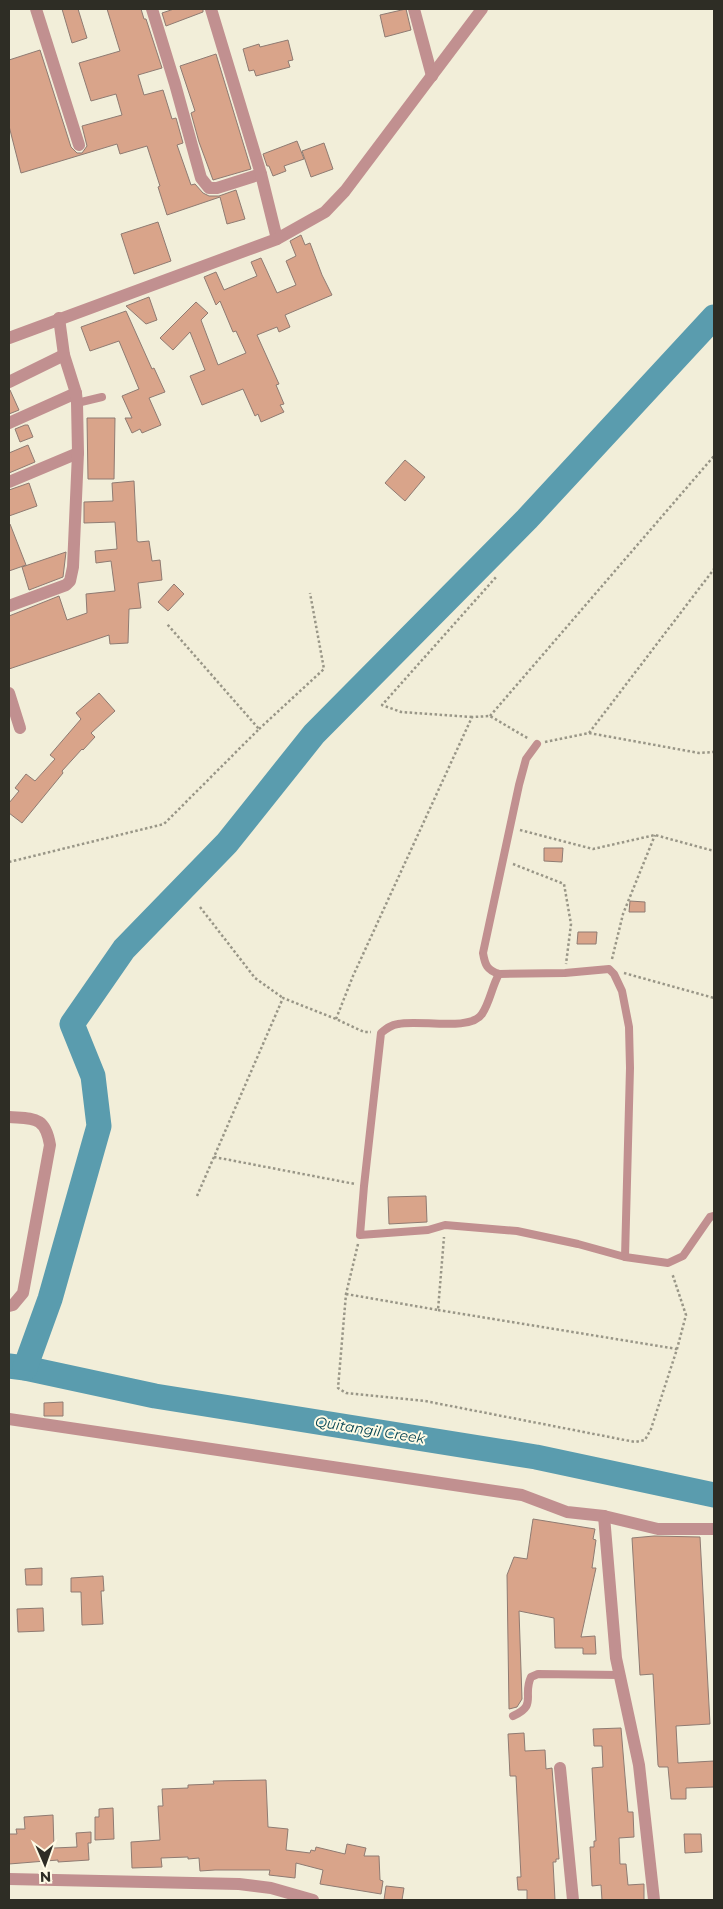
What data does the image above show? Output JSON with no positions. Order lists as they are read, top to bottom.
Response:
{
  "water": ["Quitangil Creek"],
  "north": "bottom"
}
